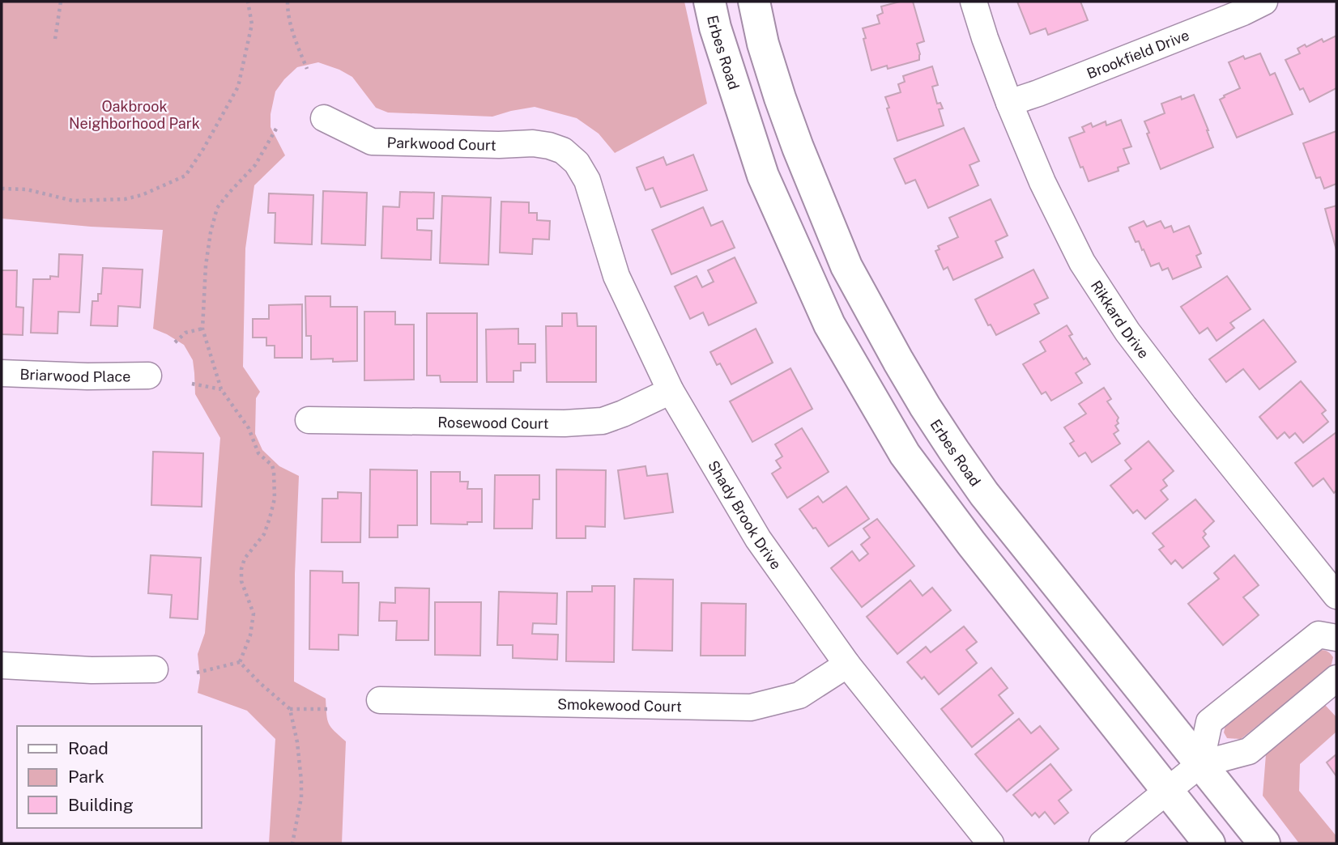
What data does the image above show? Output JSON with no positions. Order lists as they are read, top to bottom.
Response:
{
  "streets": {
    "main road": ["Erbes Road"],
    "street": [
      "Brookfield Drive",
      "Parkwood Court",
      "Rikkard Drive",
      "Briarwood Place",
      "Rosewood Court",
      "Shady Brook Drive",
      "Smokewood Court"
    ]
  },
  "crossings": [
    ["Brookfield Drive", "Rikkard Drive"],
    ["Parkwood Court", "Shady Brook Drive"],
    ["Rosewood Court", "Shady Brook Drive"],
    ["Shady Brook Drive", "Smokewood Court"]
  ],
  "parks": ["Oakbrook Neighborhood Park"],
  "legend": ["Road", "Park", "Building"]
}
